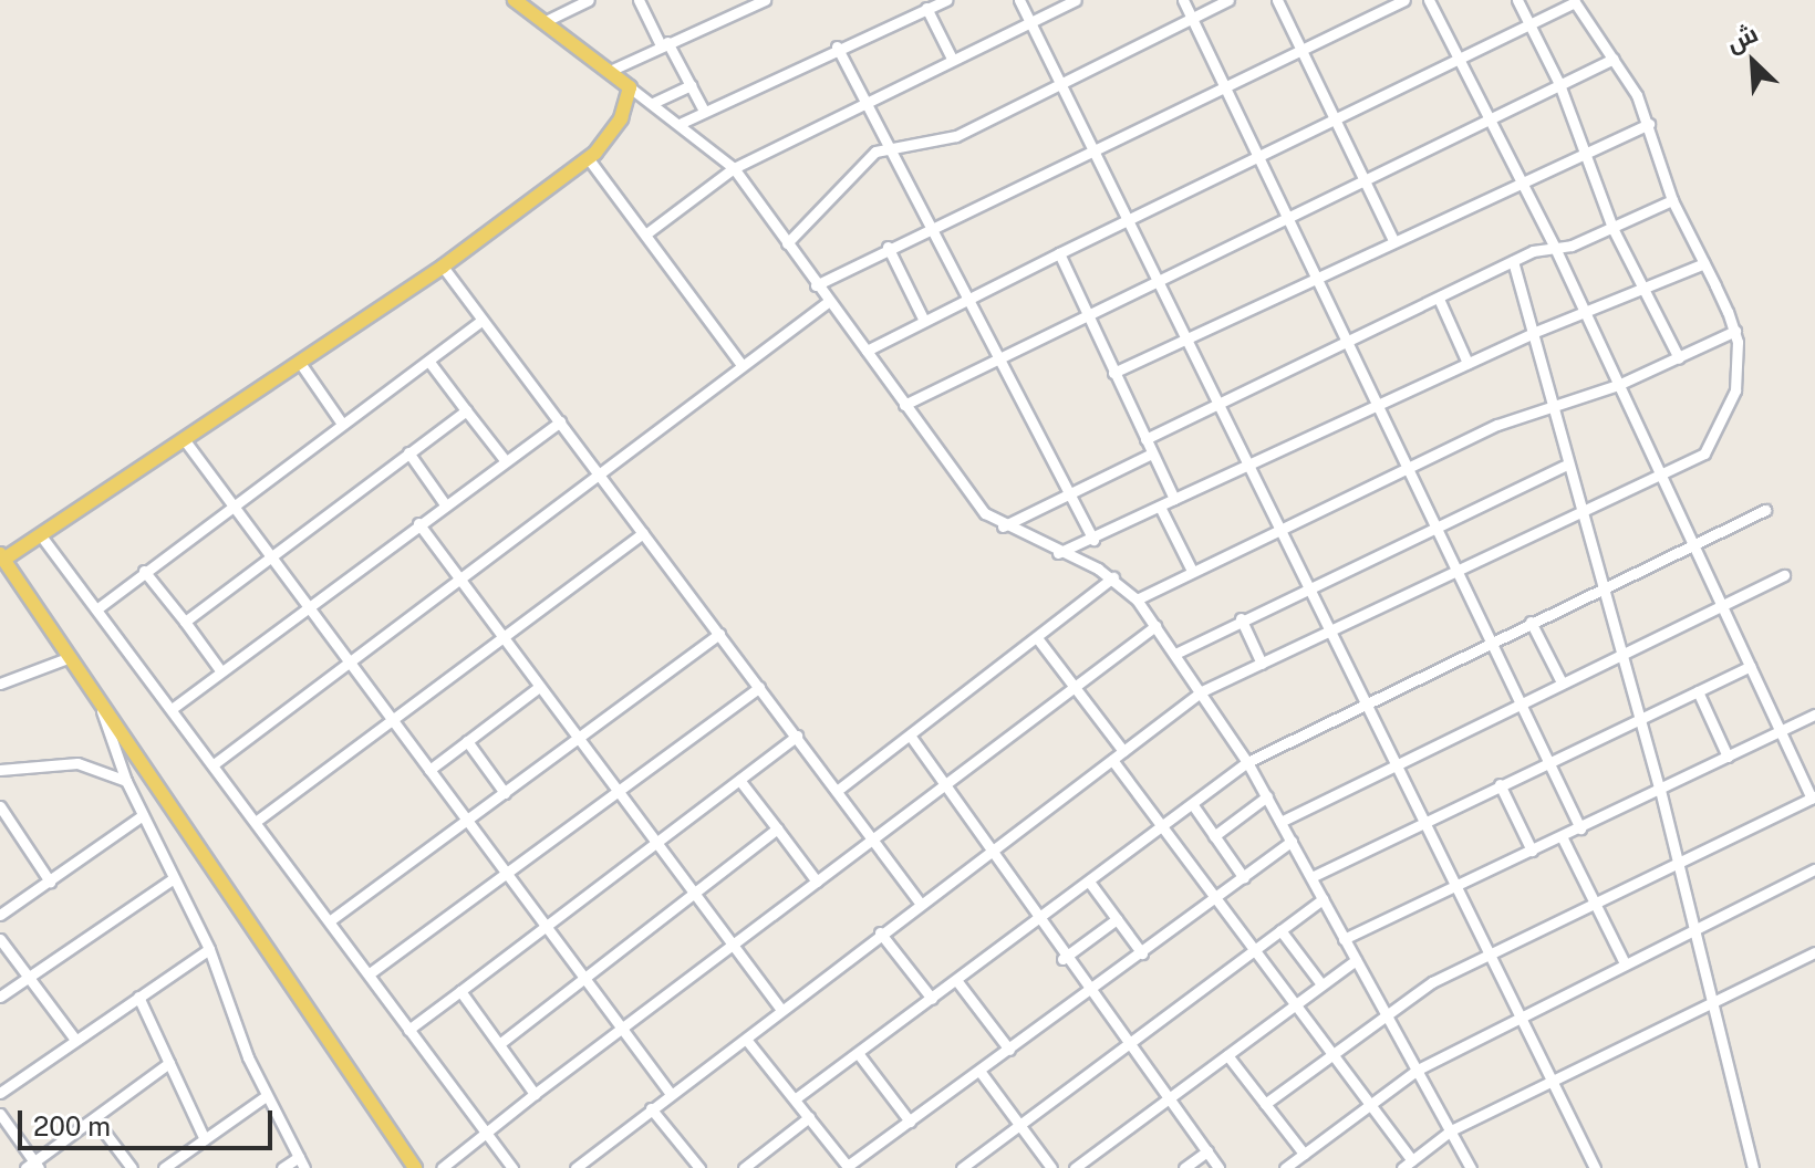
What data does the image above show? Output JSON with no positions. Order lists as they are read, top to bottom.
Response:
{
  "scale_bar": "200 m",
  "north": "top left"
}
